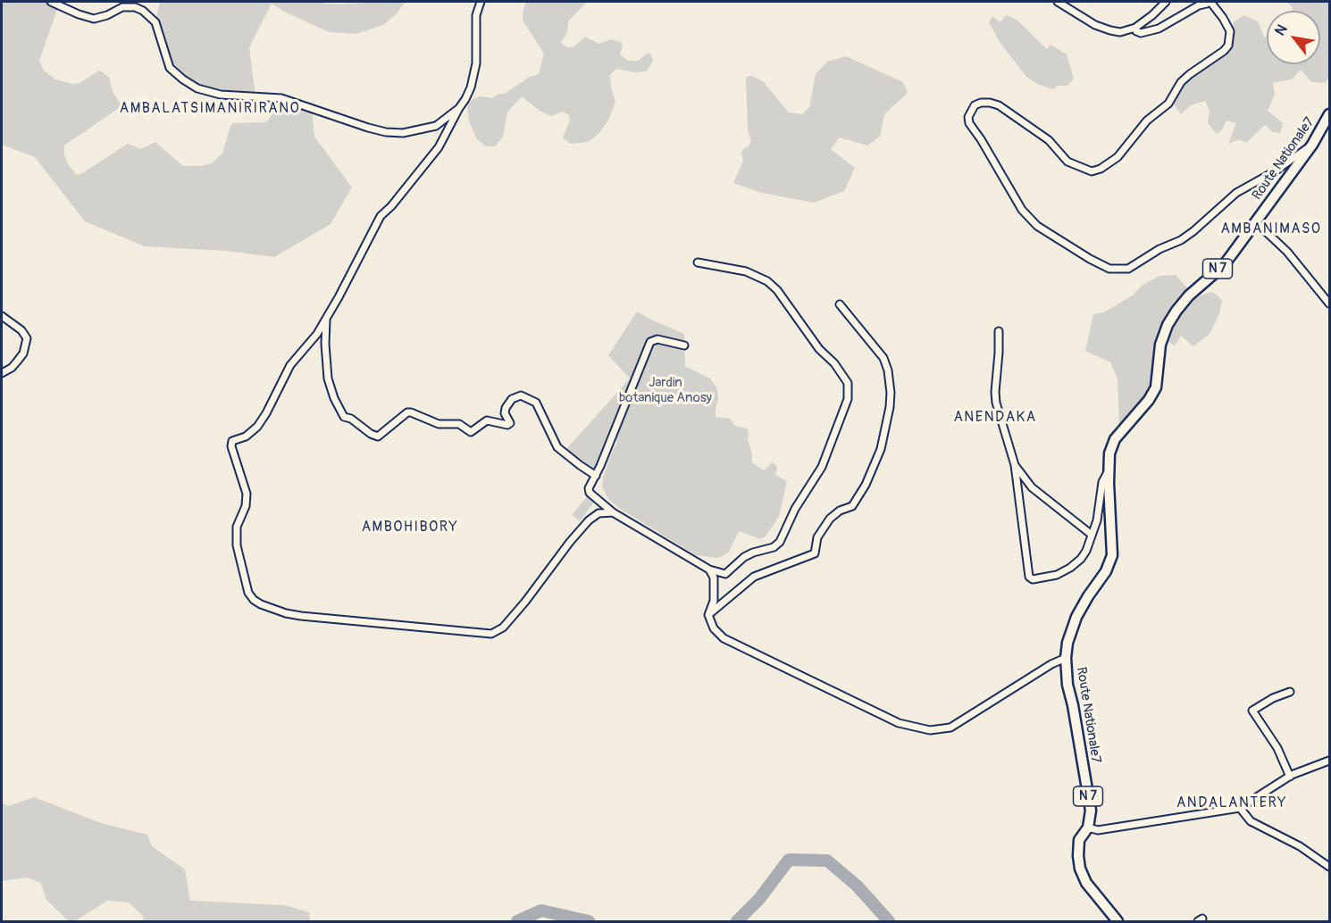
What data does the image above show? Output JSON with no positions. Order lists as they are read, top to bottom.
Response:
{
  "streets": {
    "main road": ["Route Nationale7", "N 7"]
  },
  "crossings": [
    ["Route Nationale7", "N 7"]
  ],
  "districts": [
    "AMBALATSIMANIRIRANO",
    "AMBANIMASO",
    "ANENDAKA",
    "AMBOHIBORY",
    "ANDALANTERY"
  ],
  "parks": ["Jardin botanique Anosy"],
  "north": "top left"
}
